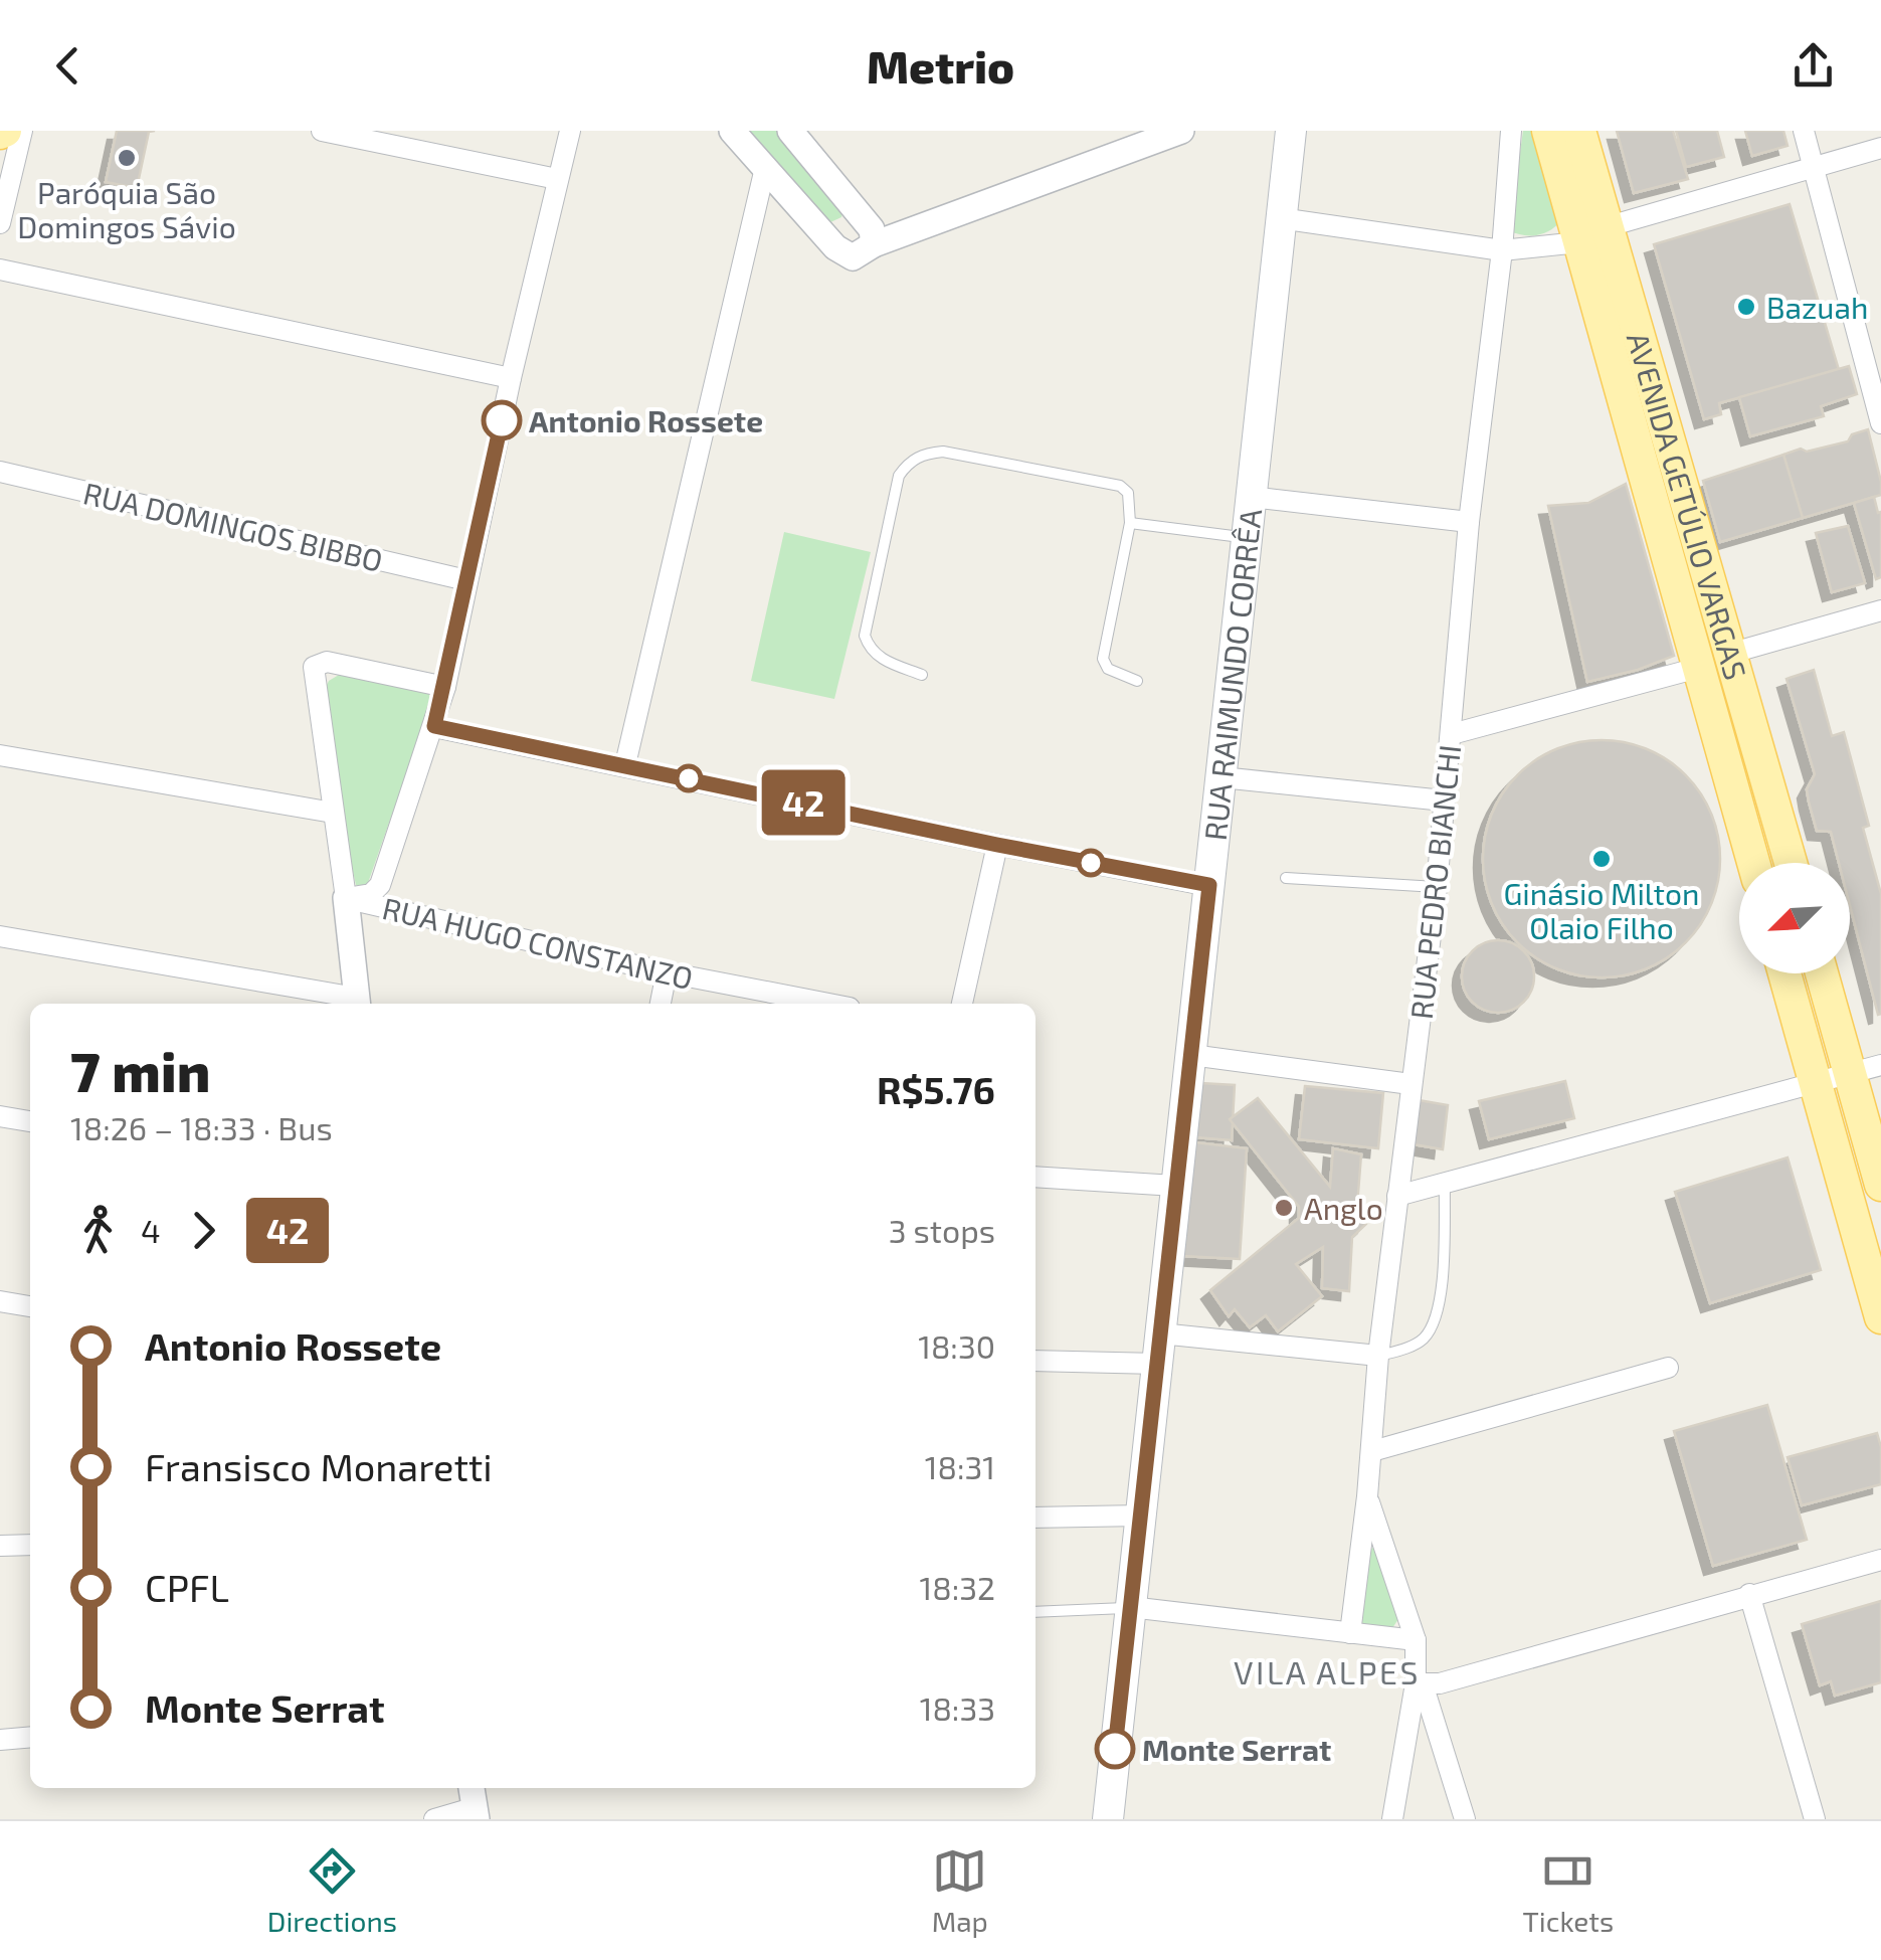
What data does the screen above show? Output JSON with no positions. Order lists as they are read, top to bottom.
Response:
{
  "streets": {
    "main road": ["AVENIDA GETÚLIO VARGAS", "RUA RAIMUNDO CORRÊA"],
    "street": ["RUA DOMINGOS BIBBO", "RUA PEDRO BIANCHI", "RUA HUGO CONSTANZO"]
  },
  "districts": ["VILA ALPES"],
  "places": [
    "Paróquia São Domingos Sávio",
    "Bazuah",
    "Antonio Rossete",
    "Ginásio Milton Olaio Filho",
    "Anglo",
    "Monte Serrat"
  ],
  "lines": ["bus line 42"],
  "north": "bottom left",
  "page": {
    "header": "Metrio",
    "on_map": "42",
    "heading": ["7 min", "18:26 – 18:33 · Bus", "R$5.76"],
    "legs": ["4", "42", "3 stops"],
    "list": [
      {
        "name": "Antonio Rossete",
        "value": "18:30"
      },
      {
        "name": "Fransisco Monaretti",
        "value": "18:31"
      },
      {
        "name": "CPFL",
        "value": "18:32"
      },
      {
        "name": "Monte Serrat",
        "value": "18:33"
      }
    ],
    "tabs": ["Directions", "Map", "Tickets"]
  }
}
